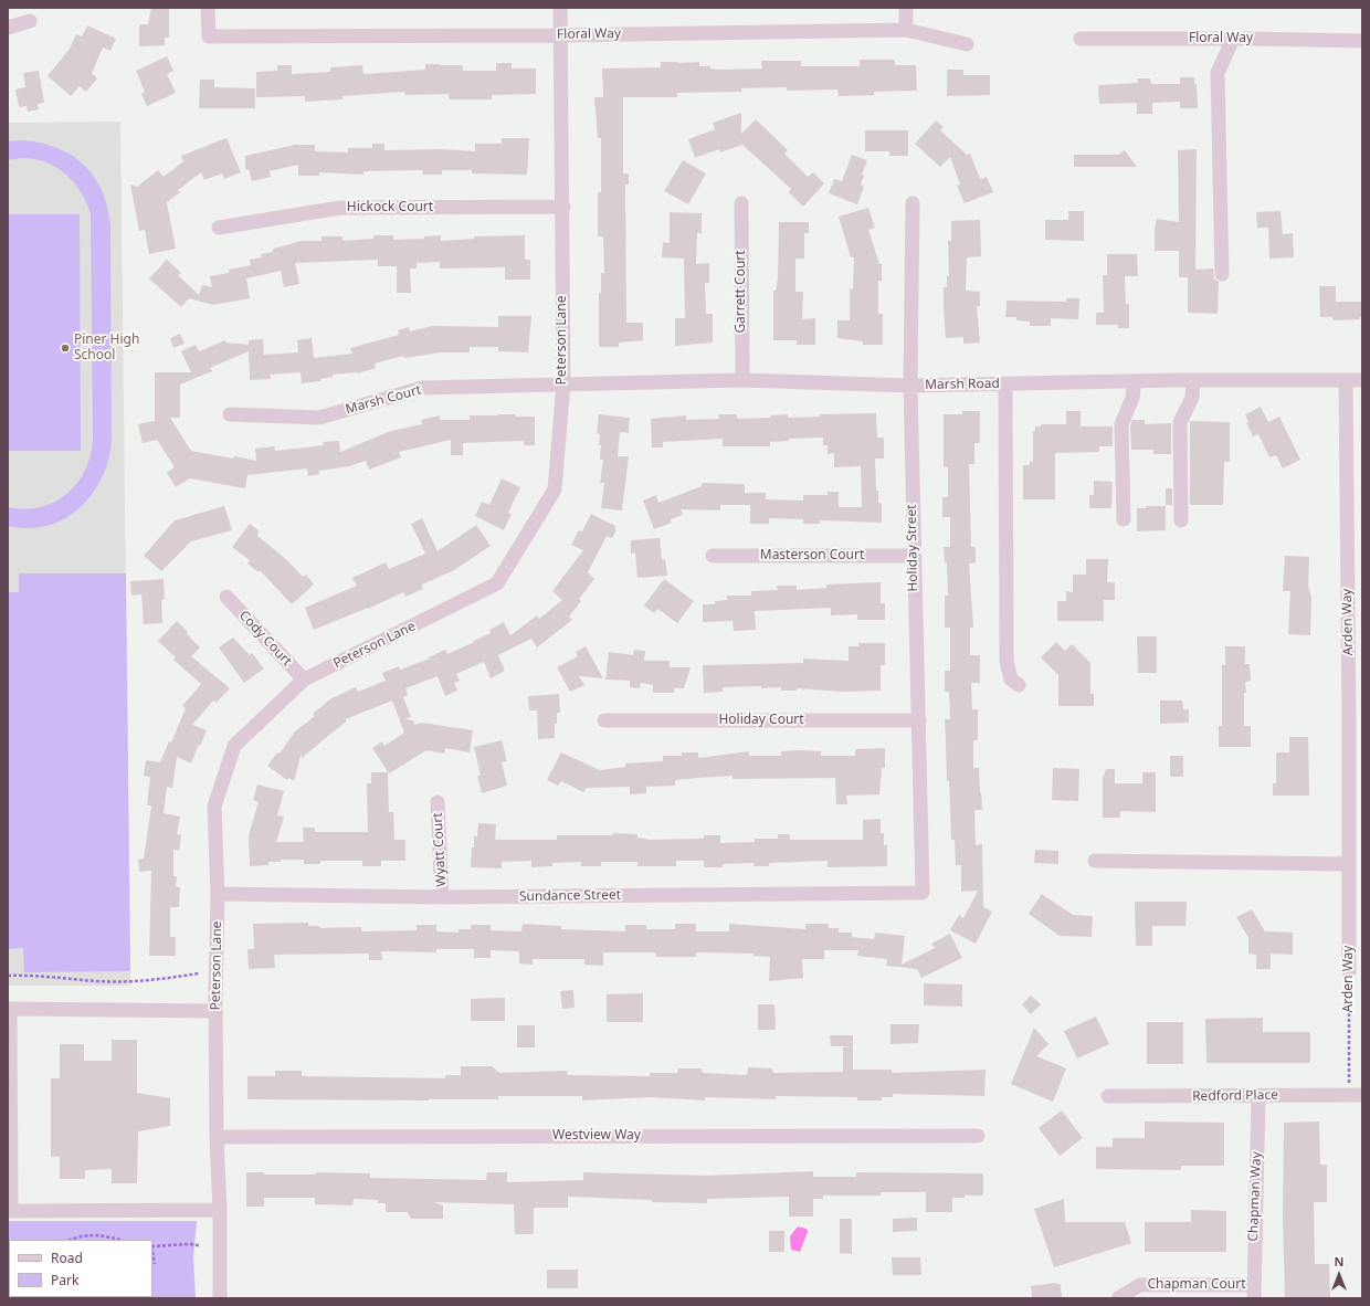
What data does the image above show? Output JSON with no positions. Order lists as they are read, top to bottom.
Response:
{
  "streets": {
    "street": [
      "Floral Way",
      "Hickock Court",
      "Garrett Court",
      "Peterson Lane",
      "Marsh Road",
      "Marsh Court",
      "Holiday Street",
      "Masterson Court",
      "Arden Way",
      "Cody Court",
      "Holiday Court",
      "Wyatt Court",
      "Sundance Street",
      "Redford Place",
      "Westview Way",
      "Chapman Way",
      "Chapman Court"
    ]
  },
  "crossings": [
    ["Floral Way", "Peterson Lane"],
    ["Hickock Court", "Peterson Lane"],
    ["Garrett Court", "Marsh Road"],
    ["Peterson Lane", "Marsh Road"],
    ["Peterson Lane", "Marsh Court"],
    ["Peterson Lane", "Cody Court"],
    ["Peterson Lane", "Sundance Street"],
    ["Peterson Lane", "Westview Way"],
    ["Marsh Road", "Marsh Court"],
    ["Marsh Road", "Holiday Street"],
    ["Marsh Road", "Arden Way"],
    ["Holiday Street", "Masterson Court"],
    ["Holiday Street", "Holiday Court"],
    ["Holiday Street", "Sundance Street"],
    ["Arden Way", "Redford Place"],
    ["Wyatt Court", "Sundance Street"],
    ["Redford Place", "Chapman Way"],
    ["Chapman Way", "Chapman Court"]
  ],
  "places": ["Piner High School"],
  "legend": ["Road", "Park"],
  "north": "top"
}
